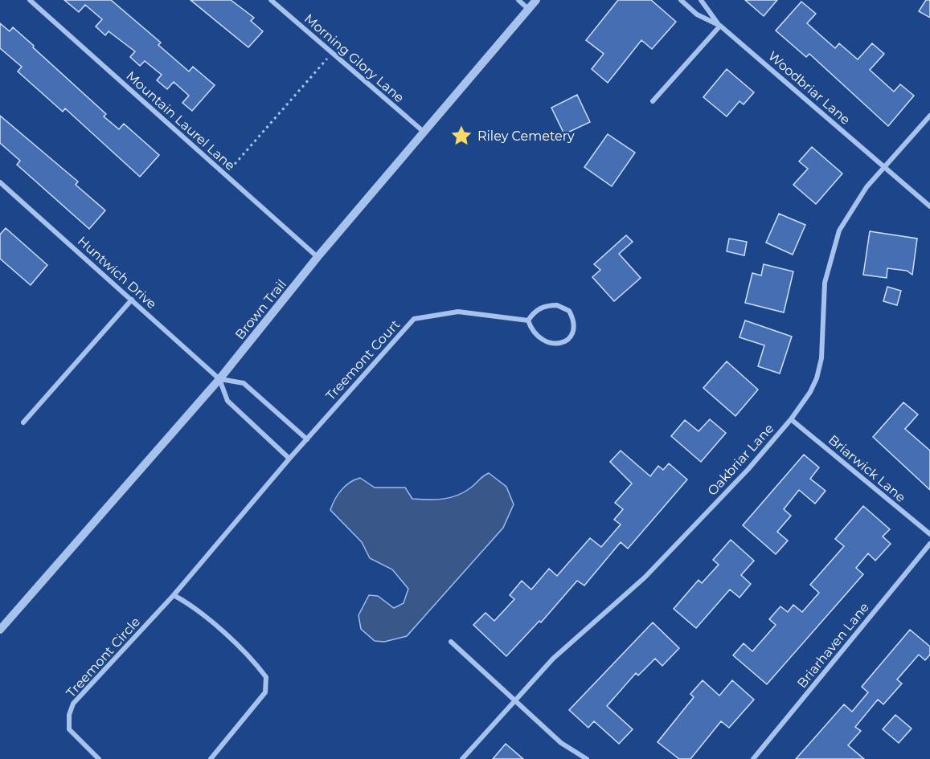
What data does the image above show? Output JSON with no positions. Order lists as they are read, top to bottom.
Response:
{
  "streets": {
    "street": [
      "Morning Glory Lane",
      "Woodbriar Lane",
      "Mountain Laurel Lane",
      "Huntwich Drive",
      "Brown Trail",
      "Treemont Court",
      "Oakbriar Lane",
      "Briarwick Lane",
      "Briarhaven Lane",
      "Treemont Circle"
    ]
  },
  "crossings": [
    ["Morning Glory Lane", "Brown Trail"],
    ["Woodbriar Lane", "Oakbriar Lane"],
    ["Mountain Laurel Lane", "Brown Trail"],
    ["Huntwich Drive", "Brown Trail"],
    ["Treemont Court", "Treemont Circle"],
    ["Oakbriar Lane", "Briarwick Lane"]
  ],
  "places": {
    "place": ["Riley Cemetery"]
  }
}
